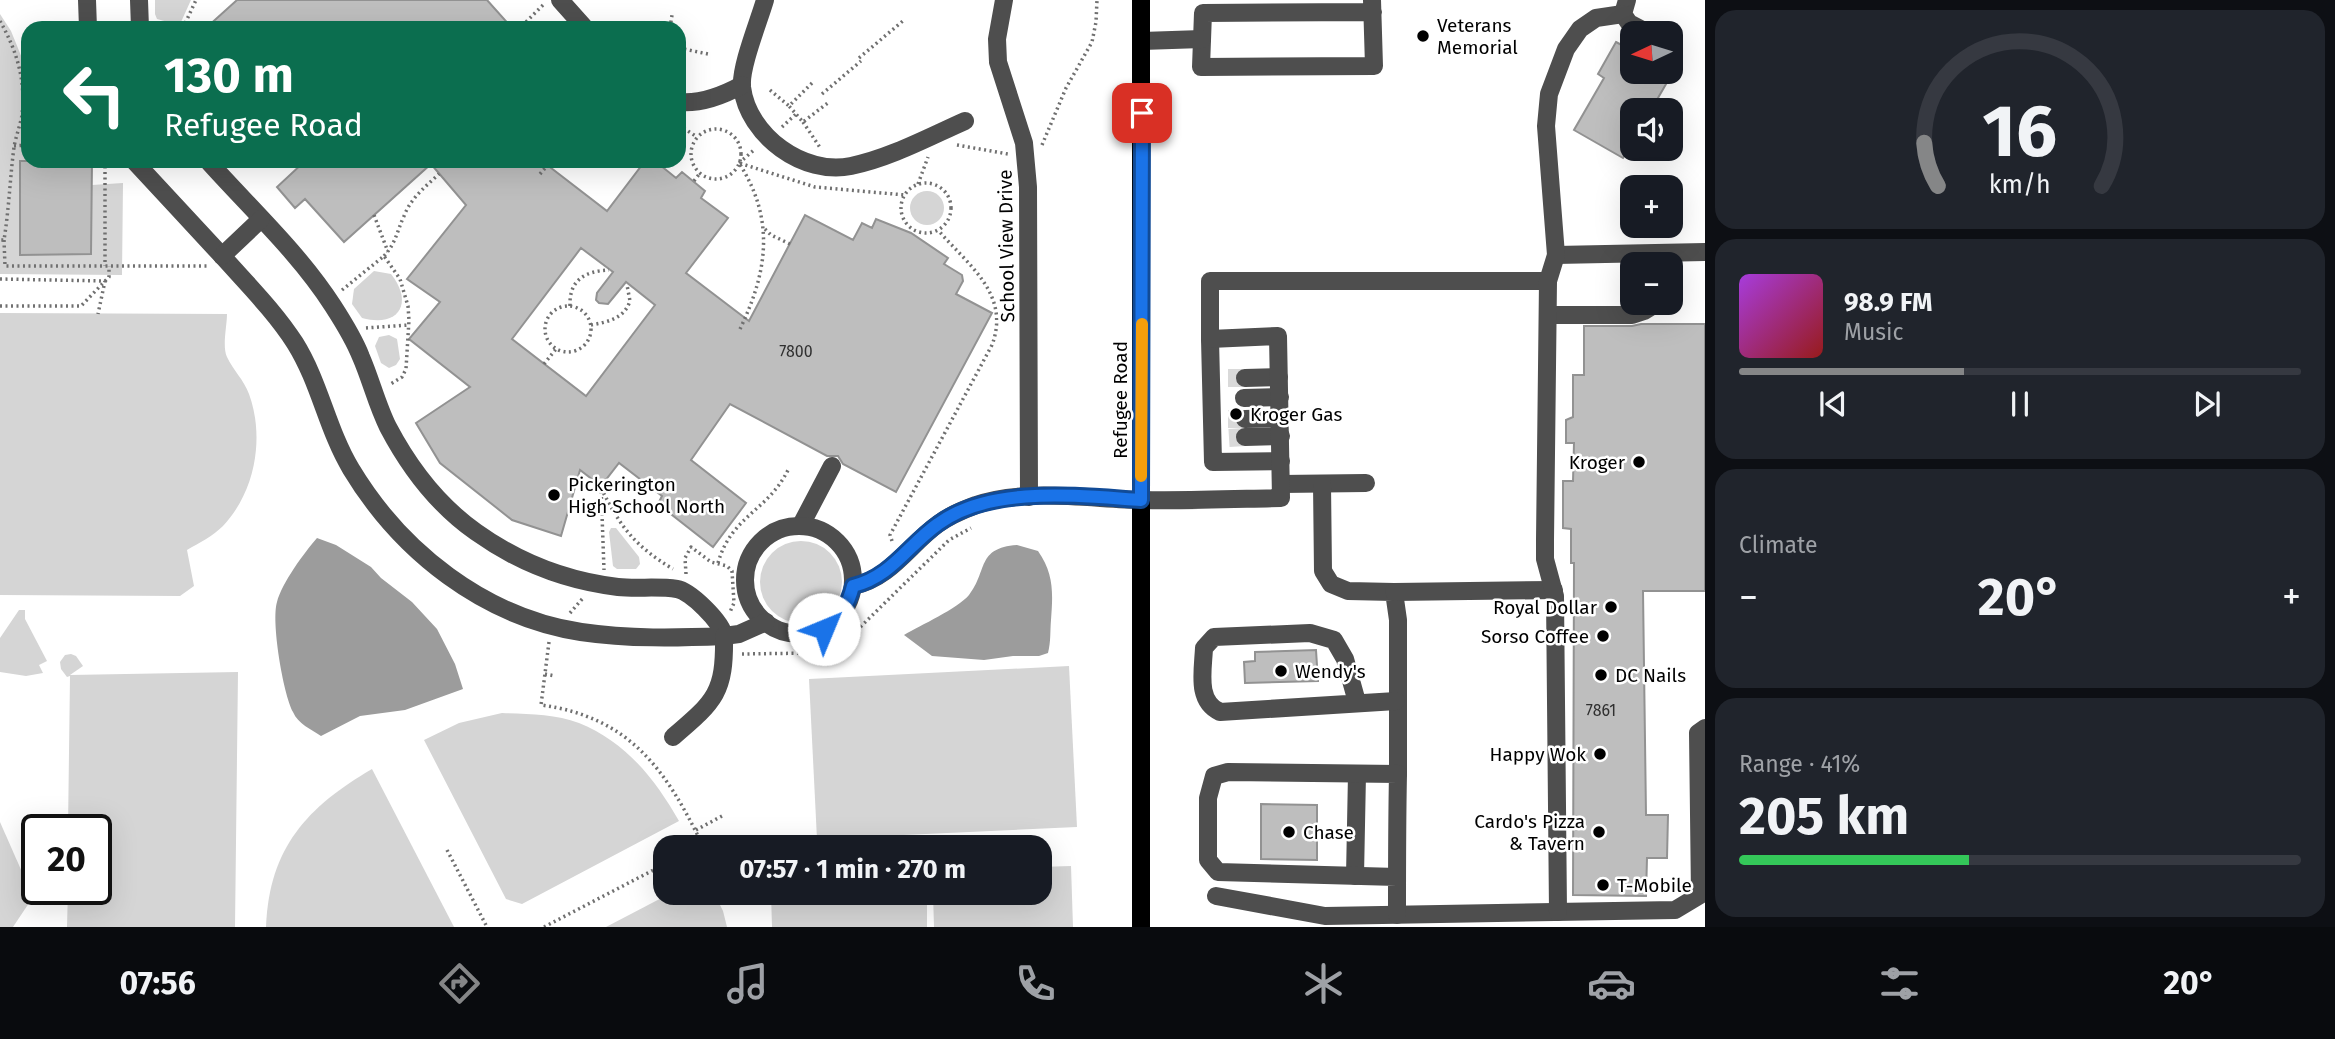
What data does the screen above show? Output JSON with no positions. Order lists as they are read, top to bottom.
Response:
{
  "streets": {
    "main road": ["Refugee Road"],
    "street": ["School View Drive"]
  },
  "places": [
    "Veterans Memorial",
    "Kroger Gas",
    "Kroger",
    "Pickerington High School North",
    "Royal Dollar",
    "Sorso Coffee",
    "Wendy's",
    "DC Nails",
    "Happy Wok",
    "Chase",
    "Cardo's Pizza & Tavern",
    "T-Mobile"
  ],
  "house_numbers": ["7800", "7861"],
  "north": "left",
  "page": {
    "map_buttons": ["+", "−"],
    "turn": ["130 m", "Refugee Road"],
    "song": ["98.9 FM", "Music"],
    "tile": [
      "Climate",
      ["Range · 41%", "205 km"]
    ],
    "heat": ["−", "20°", "+"],
    "limit": "20",
    "trip": "07:57 · 1 min · 270 m",
    "tabs": ["07:56", "20°"],
    "gauge": ["16", "km/h"]
  }
}
